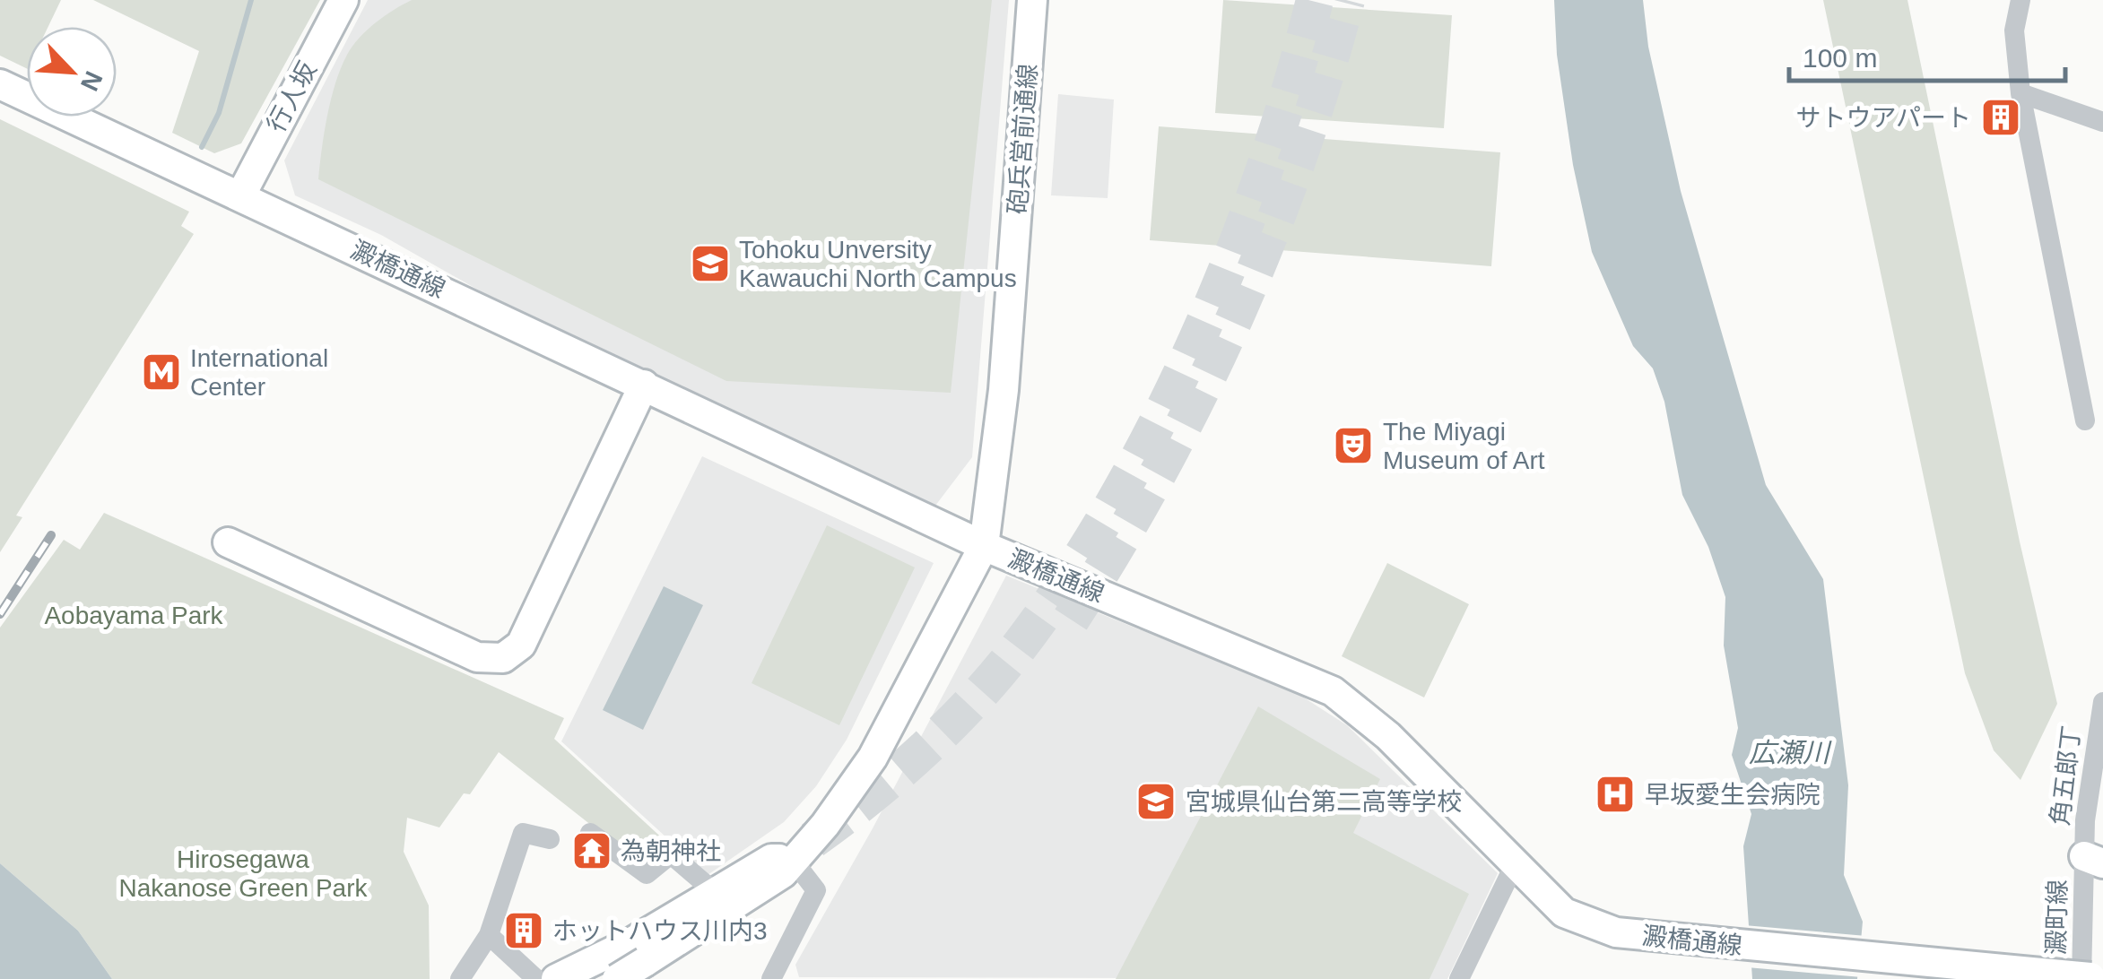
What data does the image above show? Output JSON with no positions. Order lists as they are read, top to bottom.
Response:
{
  "streets": {
    "street": [
      "行人坂",
      "砲兵営前通線",
      "澱橋通線",
      "角五郎丁",
      "澱町線"
    ]
  },
  "crossings": [
    ["行人坂", "澱橋通線"],
    ["砲兵営前通線", "澱橋通線"],
    ["澱橋通線", "澱町線"],
    ["角五郎丁", "澱町線"]
  ],
  "water": ["広瀬川"],
  "parks": ["Aobayama Park", "Hirosegawa Nakanose Green Park"],
  "places": {
    "building": ["サトウアパート", "ホットハウス川内3"],
    "school or university": ["Tohoku Unversity Kawauchi North Campus", "宮城県仙台第二高等学校"],
    "metro station": ["International Center"],
    "theatre": ["The Miyagi Museum of Art"],
    "hospital": ["早坂愛生会病院"],
    "temple": ["為朝神社"]
  },
  "scale_bar": "100 m",
  "north": "bottom right"
}
